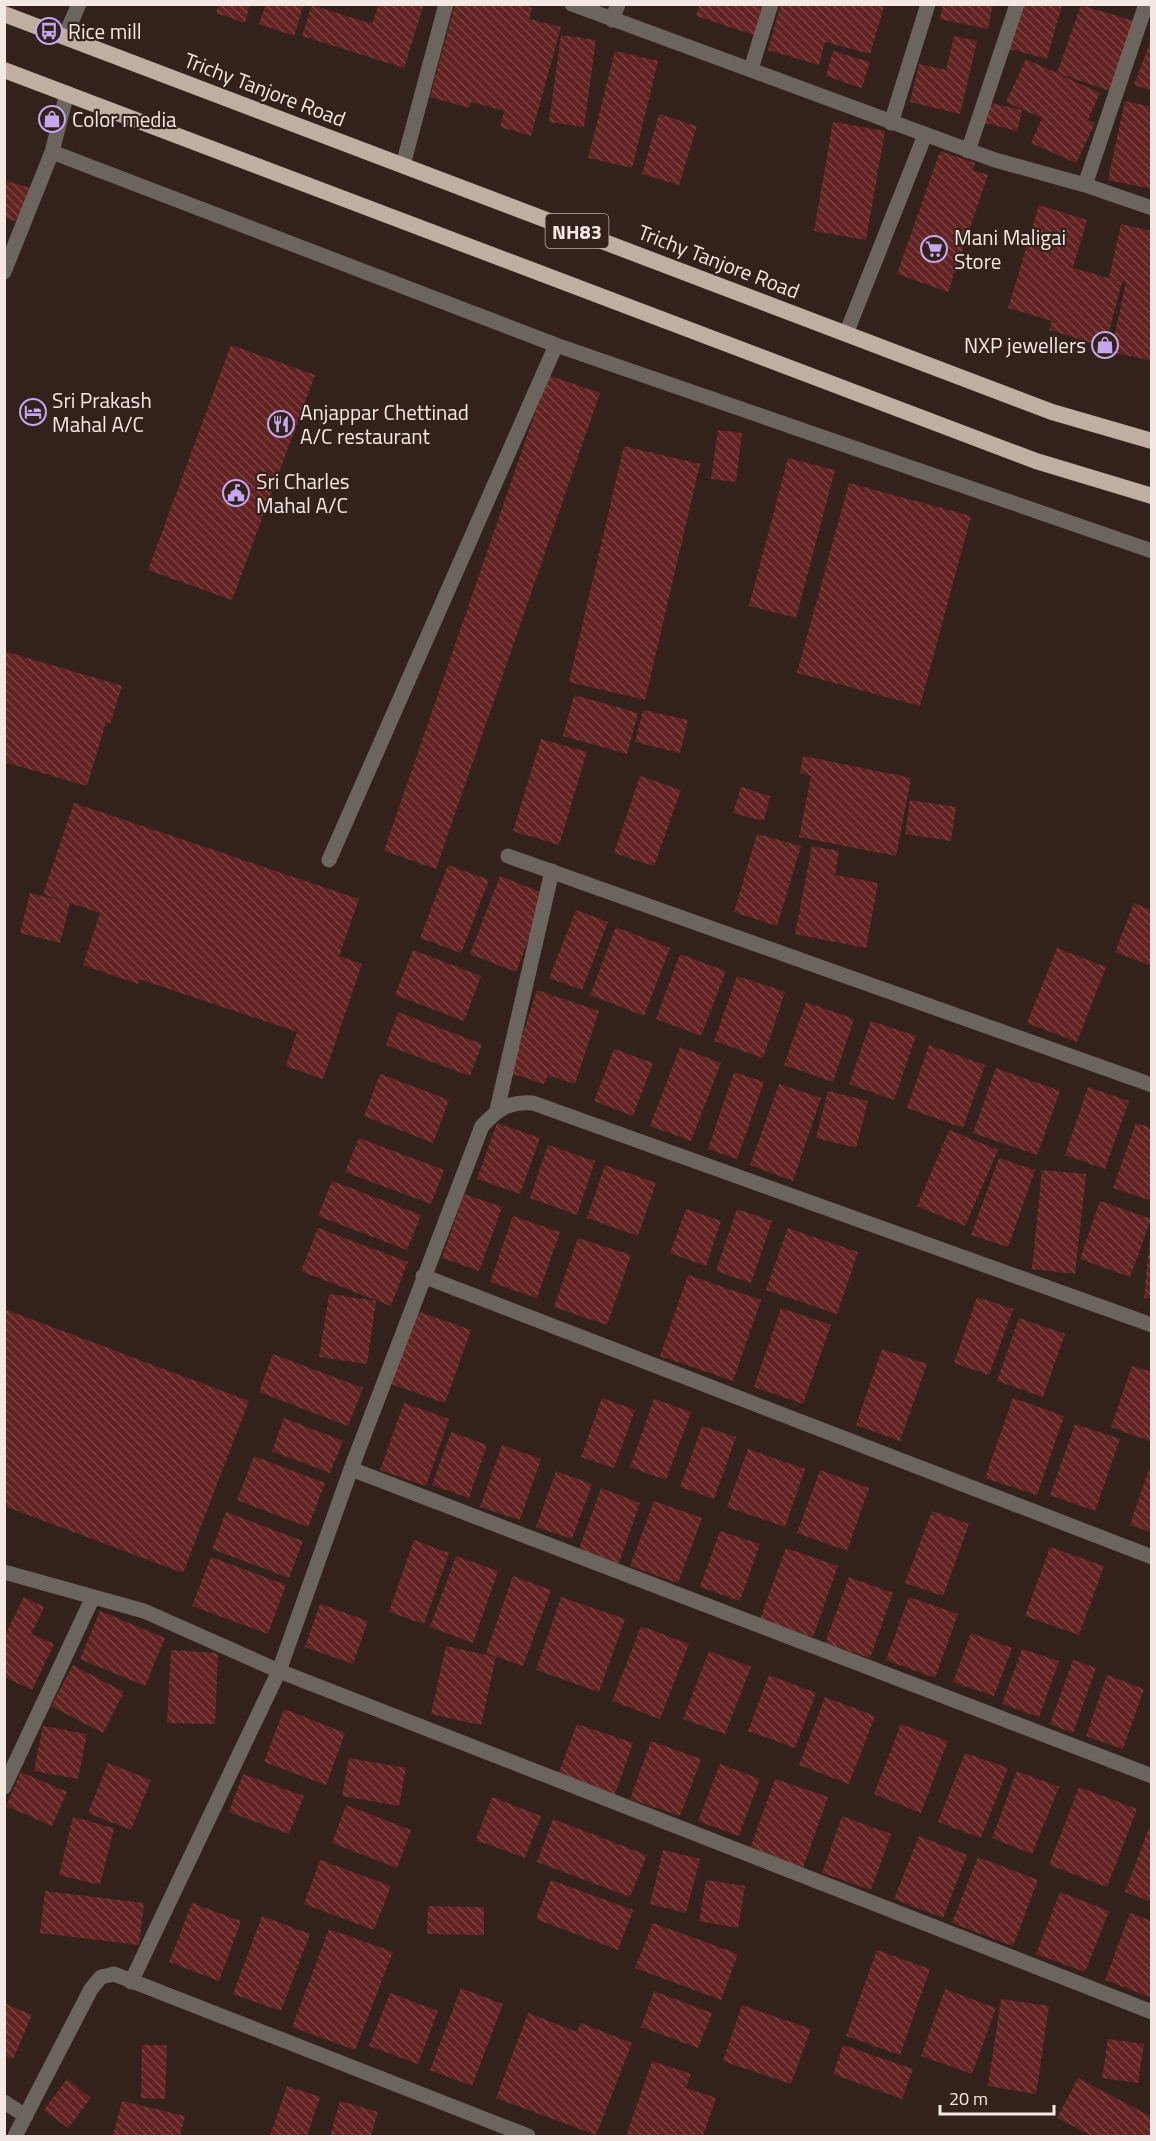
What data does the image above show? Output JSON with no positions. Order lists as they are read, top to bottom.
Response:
{
  "streets": {
    "highway": ["Trichy Tanjore Road", "NH83"]
  },
  "places": {
    "bus stop": ["Rice mill"],
    "shop": ["Color media", "NXP jewellers"],
    "supermarket": ["Mani Maligai Store"],
    "hotel": ["Sri Prakash Mahal A/C"],
    "restaurant": ["Anjappar Chettinad A/C restaurant"],
    "public building": ["Sri Charles Mahal A/C"]
  },
  "scale_bar": "20 m"
}
